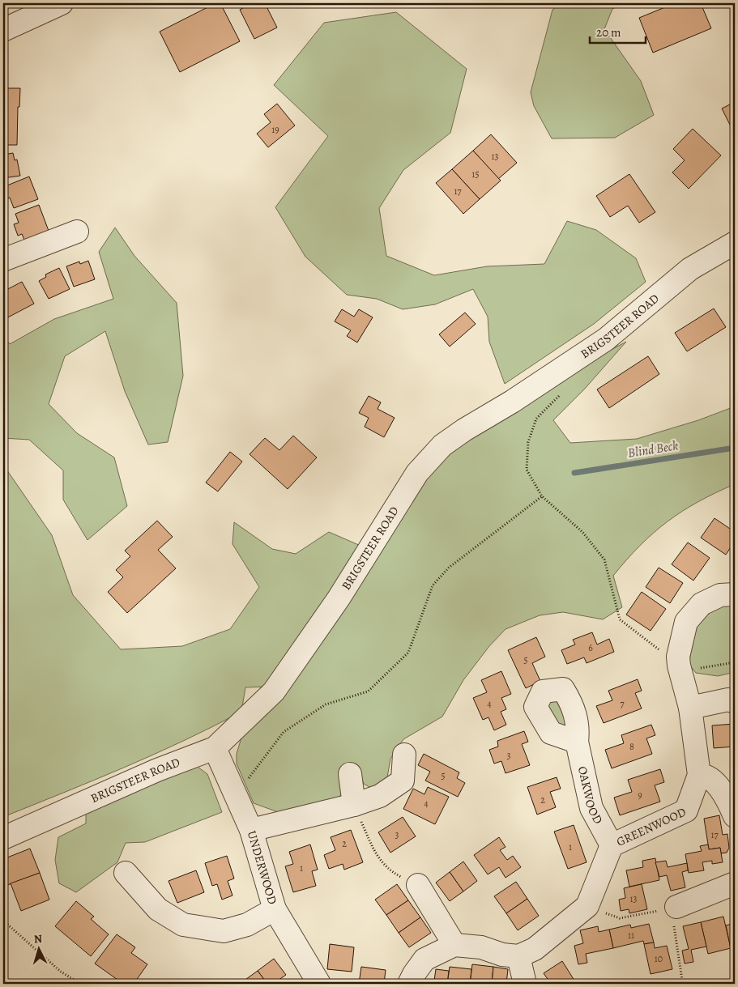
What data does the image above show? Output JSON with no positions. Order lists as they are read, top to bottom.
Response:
{
  "streets": {
    "street": [
      "BRIGSTEER ROAD",
      "OAKWOOD",
      "GREENWOOD",
      "UNDERWOOD"
    ]
  },
  "crossings": [
    ["BRIGSTEER ROAD", "UNDERWOOD"],
    ["OAKWOOD", "GREENWOOD"]
  ],
  "water": ["Blind Beck"],
  "house_numbers": [
    "19",
    "13",
    "15",
    "17",
    "6",
    "5",
    "4",
    "7",
    "8",
    "3",
    "5",
    "9",
    "2",
    "4",
    "3",
    "17",
    "2",
    "1",
    "1",
    "13",
    "11",
    "10"
  ],
  "scale_bar": "20 m",
  "north": "top"
}
